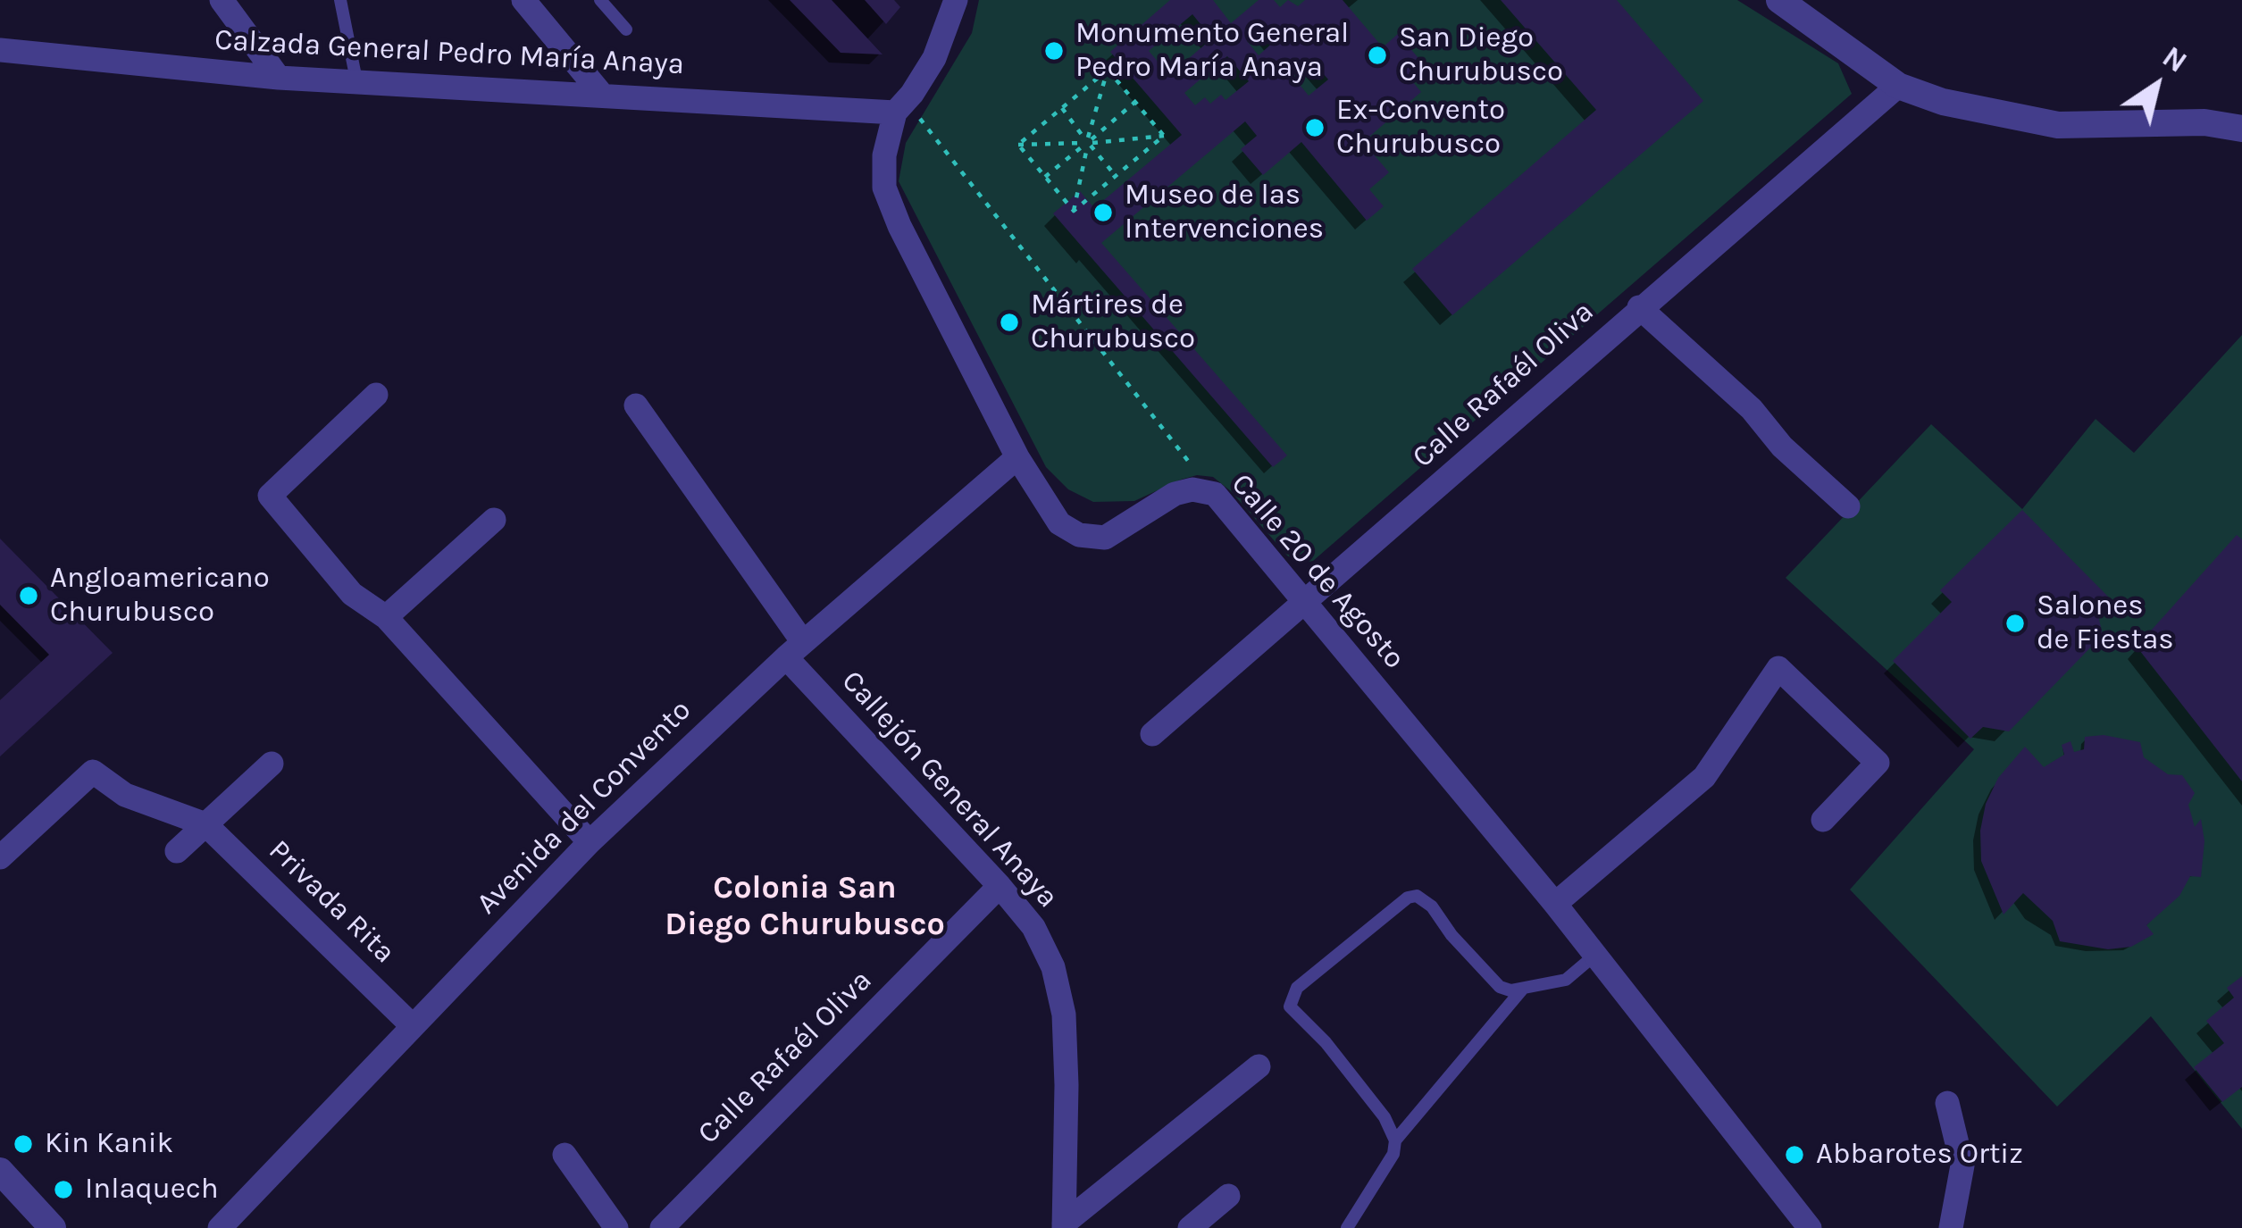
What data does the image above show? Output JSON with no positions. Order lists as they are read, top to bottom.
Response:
{
  "streets": {
    "street": [
      "Calzada General Pedro María Anaya",
      "Calle Rafaél Oliva",
      "Calle 20 de Agosto",
      "Callejón General Anaya",
      "Avenida del Convento",
      "Privada Rita"
    ]
  },
  "crossings": [
    ["Calzada General Pedro María Anaya", "Calle 20 de Agosto"],
    ["Calle Rafaél Oliva", "Calle 20 de Agosto"],
    ["Calle Rafaél Oliva", "Callejón General Anaya"],
    ["Calle 20 de Agosto", "Avenida del Convento"],
    ["Callejón General Anaya", "Avenida del Convento"],
    ["Avenida del Convento", "Privada Rita"]
  ],
  "districts": ["Colonia San Diego Churubusco"],
  "places": [
    "Monumento General Pedro María Anaya",
    "San Diego Churubusco",
    "Ex-Convento Churubusco",
    "Museo de las Intervenciones",
    "Mártires de Churubusco",
    "Angloamericano Churubusco",
    "Salones de Fiestas",
    "Kin Kanik",
    "Abbarotes Ortiz",
    "Inlaquech"
  ],
  "north": "top right"
}
